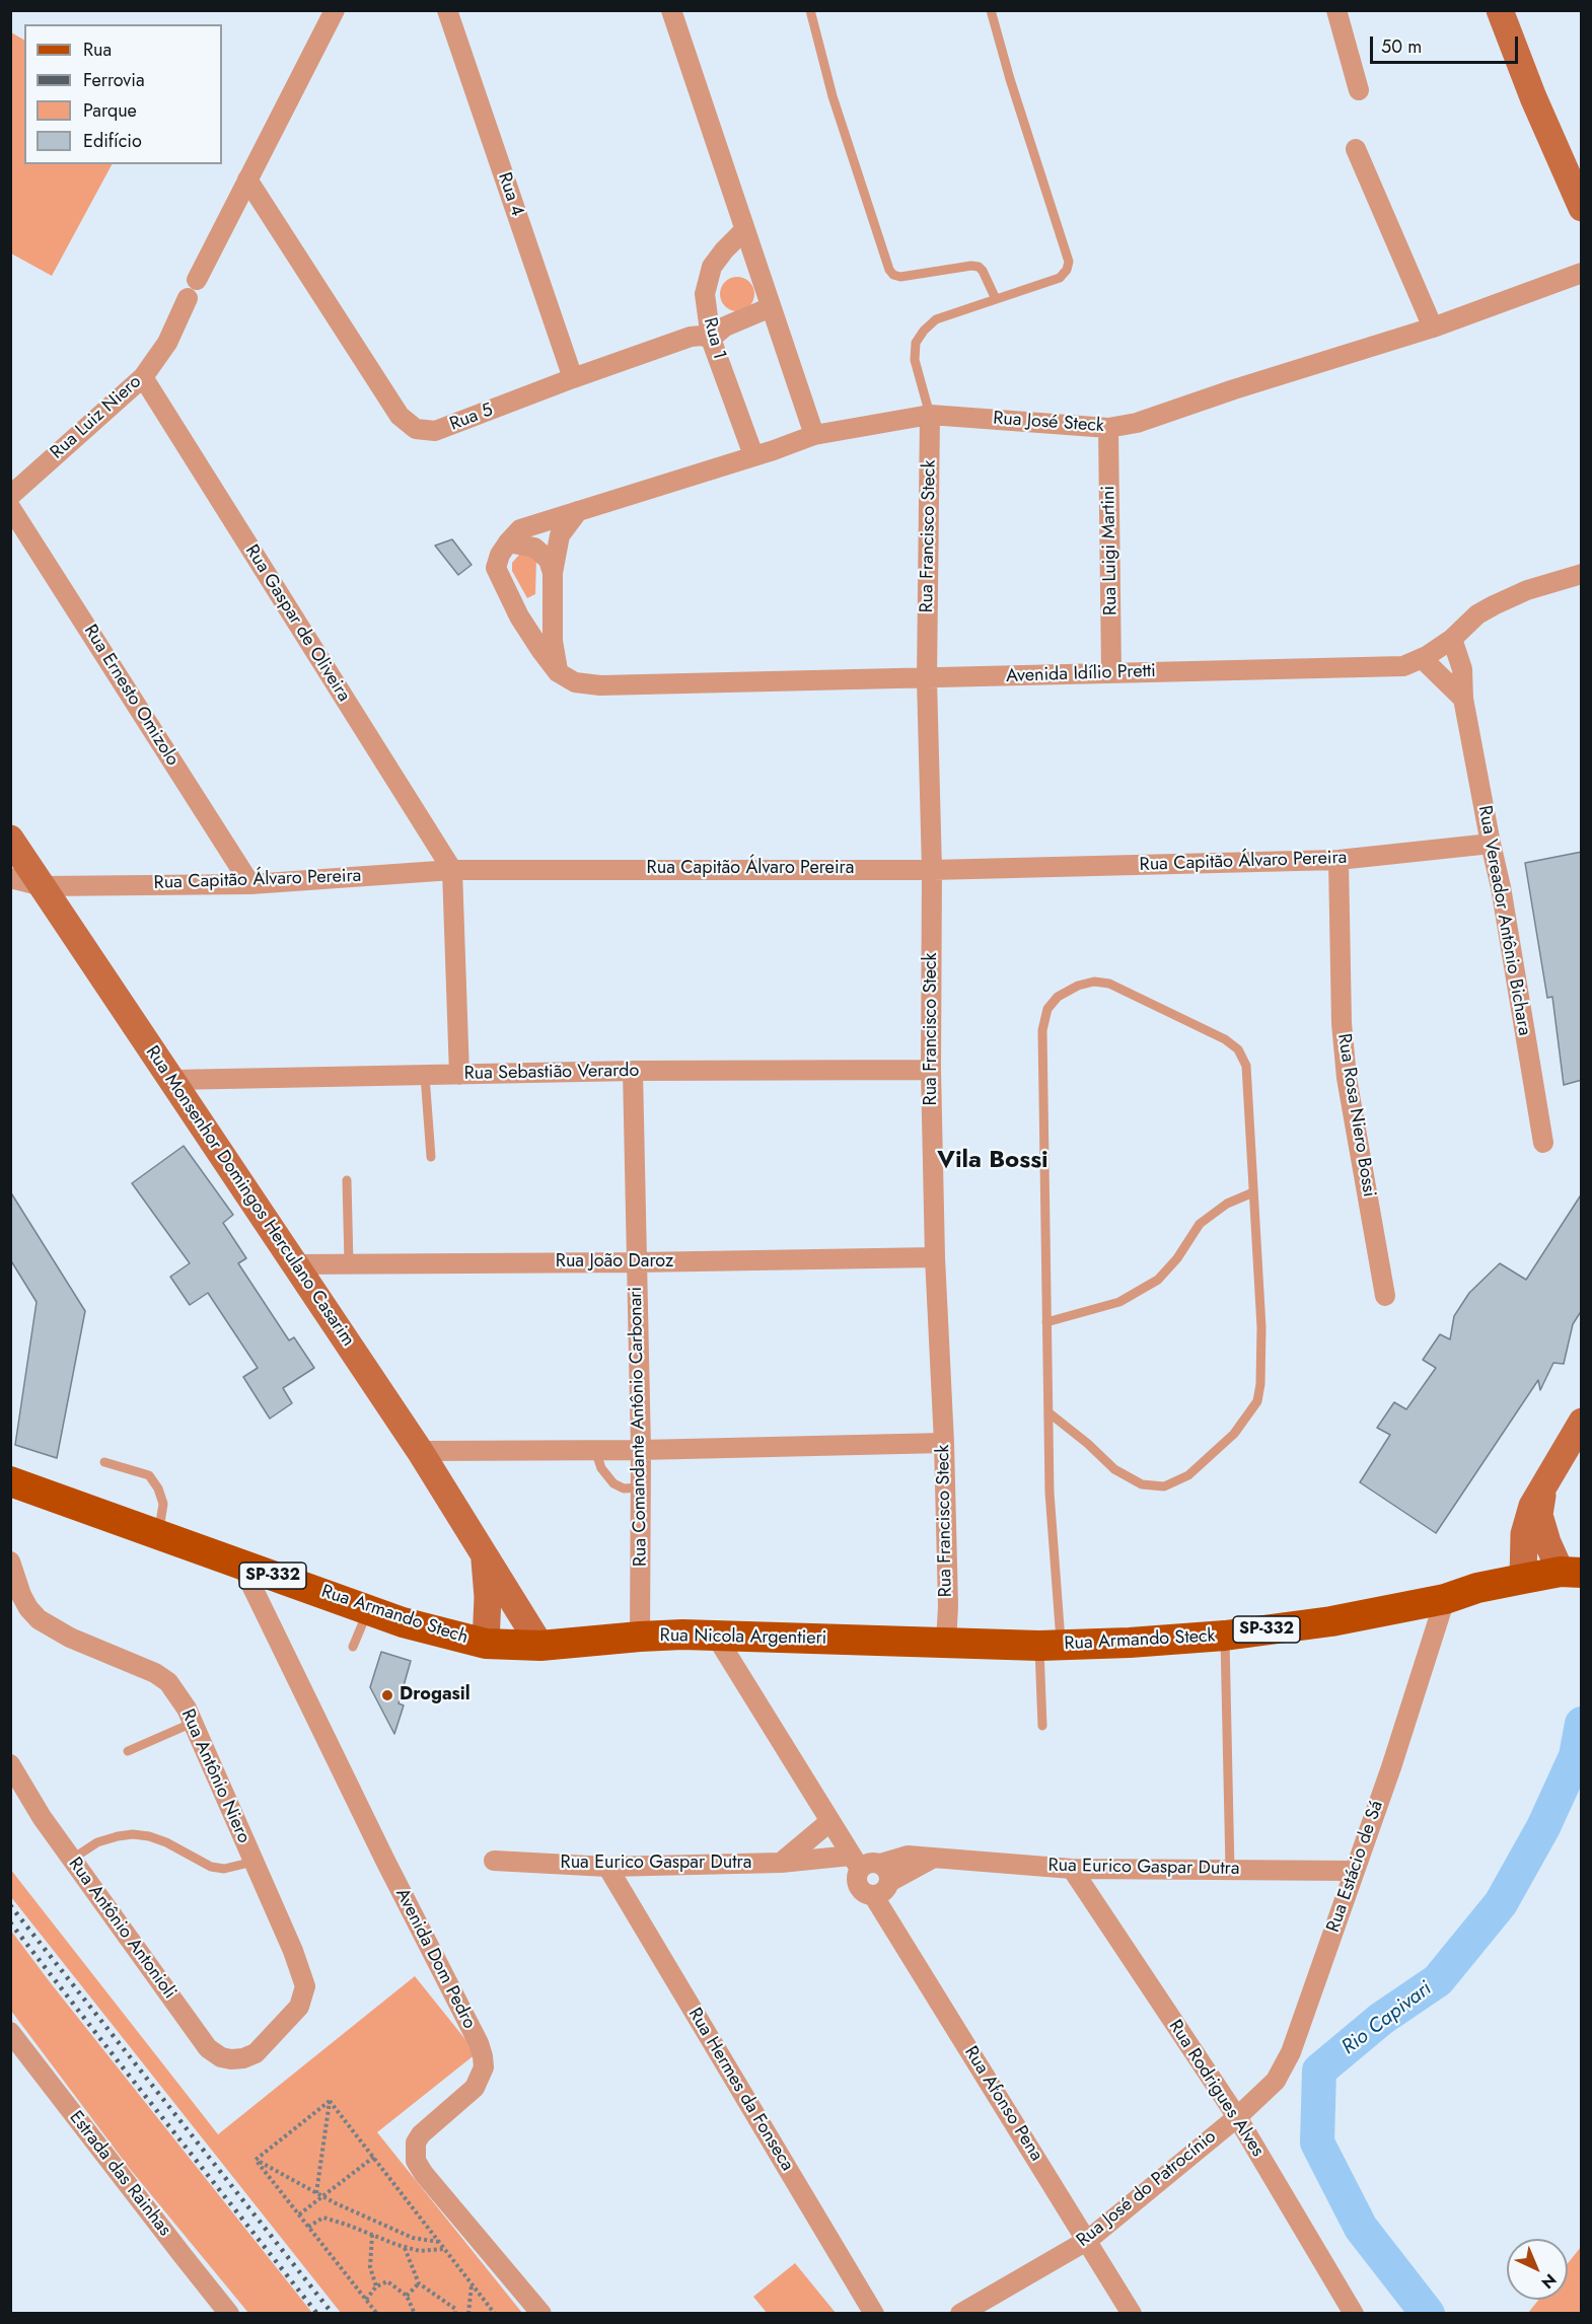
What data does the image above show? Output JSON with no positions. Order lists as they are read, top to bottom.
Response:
{
  "streets": {
    "main road": [
      "Rua Monsenhor Domingos Herculano Casarim",
      "SP-332",
      "Rua Armando Stech",
      "Rua Nicola Argentieri",
      "Rua Armando Steck"
    ],
    "street": [
      "Rua 4",
      "Rua 1",
      "Rua Luiz Niero",
      "Rua 5",
      "Rua José Steck",
      "Rua Francisco Steck",
      "Rua Luigi Martini",
      "Rua Gaspar de Oliveira",
      "Avenida Idílio Pretti",
      "Rua Ernesto Omizolo",
      "Rua Capitão Álvaro Pereira",
      "Rua Vereador Antônio Bichara",
      "Rua Sebastião Verardo",
      "Rua Rosa Niero Bossi",
      "Rua João Daroz",
      "Rua Comandante Antônio Carbonari",
      "Rua Antônio Niero",
      "Rua Eurico Gaspar Dutra",
      "Rua Estácio de Sá",
      "Rua Antônio Antonioli",
      "Avenida Dom Pedro",
      "Rua Rodrigues Alves",
      "Rua Hermes da Fonseca",
      "Rua Afonso Pena",
      "Estrada das Rainhas",
      "Rua José do Patrocínio"
    ]
  },
  "crossings": [
    ["Rua 4", "Rua 5"],
    ["Rua 1", "Rua 5"],
    ["Rua 1", "Rua José Steck"],
    ["Rua Luiz Niero", "Rua Gaspar de Oliveira"],
    ["Rua José Steck", "Rua Francisco Steck"],
    ["Rua José Steck", "Rua Luigi Martini"],
    ["Rua José Steck", "Avenida Idílio Pretti"],
    ["Rua Francisco Steck", "Avenida Idílio Pretti"],
    ["Rua Francisco Steck", "Rua Capitão Álvaro Pereira"],
    ["Rua Francisco Steck", "Rua Sebastião Verardo"],
    ["Rua Francisco Steck", "Rua João Daroz"],
    ["Rua Francisco Steck", "Rua Nicola Argentieri"],
    ["Rua Francisco Steck", "Rua Armando Steck"],
    ["Rua Luigi Martini", "Avenida Idílio Pretti"],
    ["Rua Gaspar de Oliveira", "Rua Capitão Álvaro Pereira"],
    ["Avenida Idílio Pretti", "Rua Vereador Antônio Bichara"],
    ["Rua Ernesto Omizolo", "Rua Capitão Álvaro Pereira"],
    ["Rua Capitão Álvaro Pereira", "Rua Vereador Antônio Bichara"],
    ["Rua Capitão Álvaro Pereira", "Rua Rosa Niero Bossi"],
    ["Rua Capitão Álvaro Pereira", "Rua Monsenhor Domingos Herculano Casarim"],
    ["Rua Sebastião Verardo", "Rua Monsenhor Domingos Herculano Casarim"],
    ["Rua Sebastião Verardo", "Rua Comandante Antônio Carbonari"],
    ["Rua Monsenhor Domingos Herculano Casarim", "Rua João Daroz"],
    ["Rua Monsenhor Domingos Herculano Casarim", "Rua Armando Stech"],
    ["Rua Monsenhor Domingos Herculano Casarim", "Rua Nicola Argentieri"],
    ["Rua João Daroz", "Rua Comandante Antônio Carbonari"],
    ["Rua Comandante Antônio Carbonari", "Rua Nicola Argentieri"],
    ["Rua Armando Stech", "Rua Nicola Argentieri"],
    ["Rua Armando Stech", "Avenida Dom Pedro"],
    ["Rua Nicola Argentieri", "Rua Armando Steck"],
    ["Rua Armando Steck", "Rua Estácio de Sá"],
    ["Rua Antônio Niero", "Rua Antônio Antonioli"],
    ["Rua Eurico Gaspar Dutra", "Rua Estácio de Sá"],
    ["Rua Eurico Gaspar Dutra", "Rua Rodrigues Alves"],
    ["Rua Eurico Gaspar Dutra", "Rua Hermes da Fonseca"],
    ["Rua Eurico Gaspar Dutra", "Rua Afonso Pena"],
    ["Rua Estácio de Sá", "Rua Rodrigues Alves"],
    ["Rua Estácio de Sá", "Rua José do Patrocínio"],
    ["Rua Rodrigues Alves", "Rua José do Patrocínio"],
    ["Rua Afonso Pena", "Rua José do Patrocínio"]
  ],
  "districts": ["Vila Bossi"],
  "water": ["Rio Capivari"],
  "places": ["Drogasil"],
  "legend": [
    "Rua",
    "Ferrovia",
    "Parque",
    "Edifício"
  ],
  "scale_bar": "50 m",
  "north": "bottom right"
}
